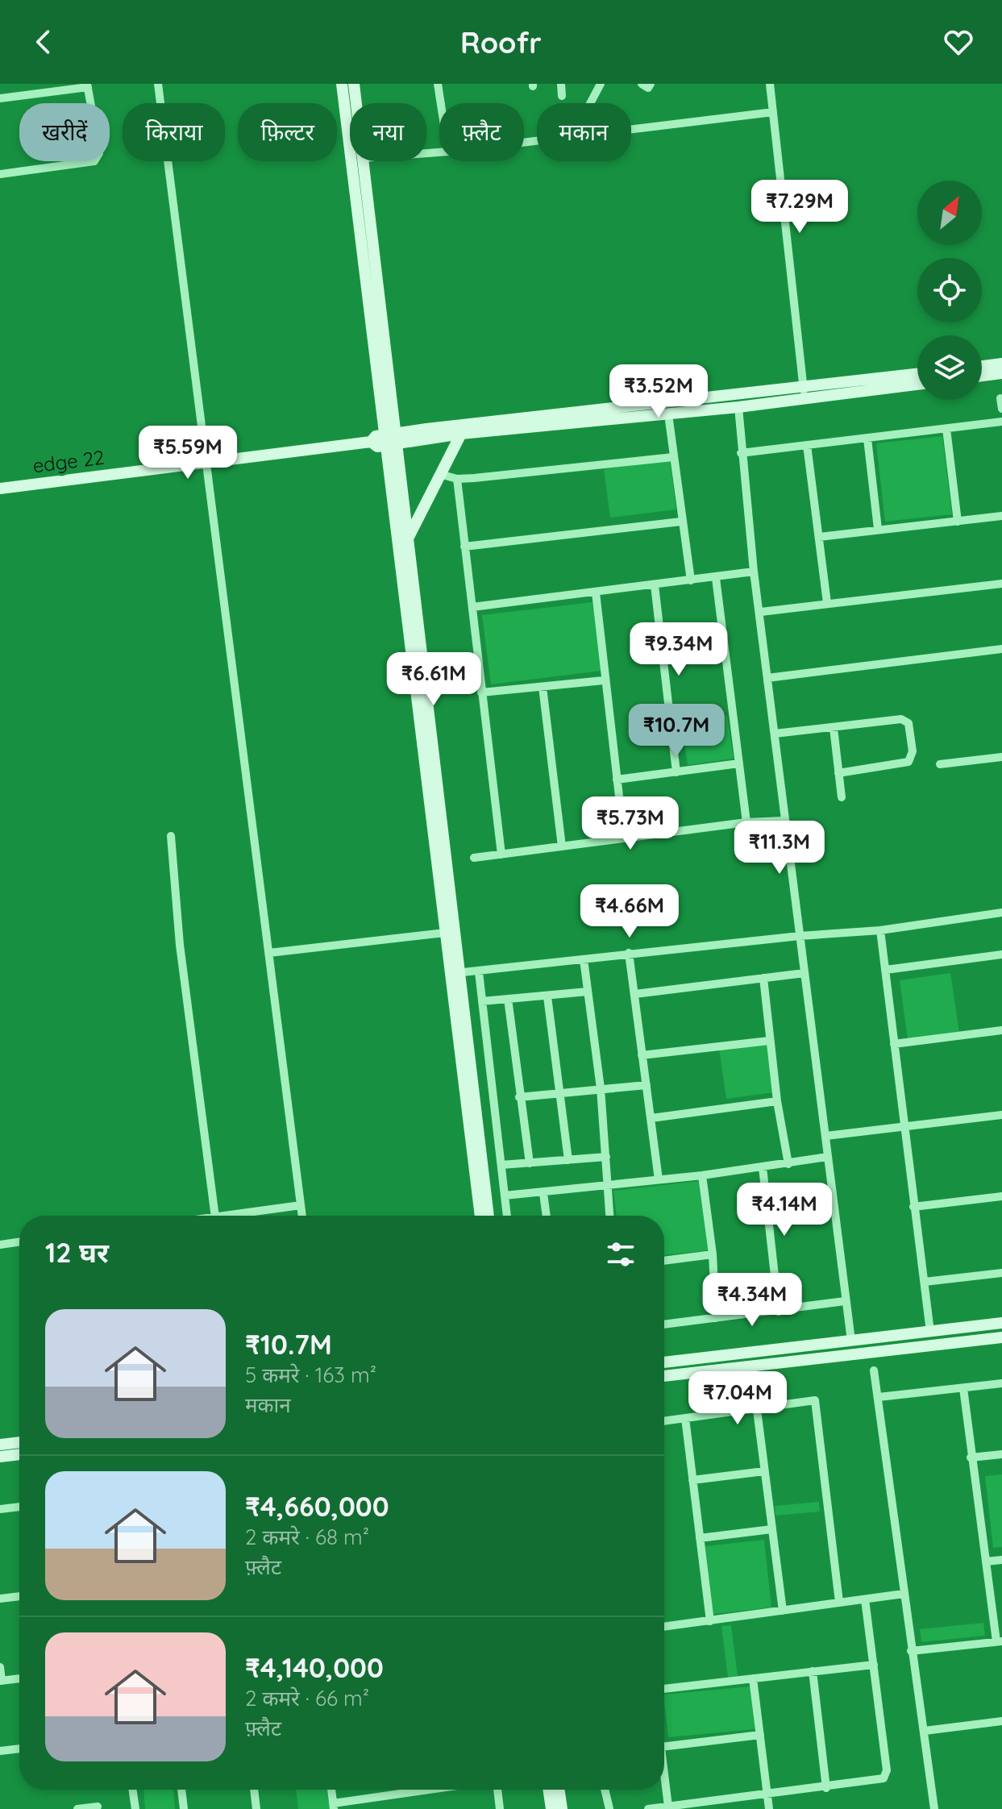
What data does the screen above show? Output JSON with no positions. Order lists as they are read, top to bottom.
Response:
{
  "streets": {
    "main road": ["edge 22"]
  },
  "north": "top right",
  "page": {
    "header": "Roofr",
    "chip": [
      "खरीदें",
      "किराया",
      "फ़िल्टर",
      "नया",
      "फ़्लैट",
      "मकान"
    ],
    "price": [
      "₹7.29M",
      "₹3.52M",
      "₹5.59M",
      "₹9.34M",
      "₹6.61M",
      "₹10.7M",
      "₹5.73M",
      "₹11.3M",
      "₹4.66M",
      "₹4.14M",
      "₹4.34M",
      "₹7.04M"
    ],
    "heading": "12 घर",
    "list": [
      {
        "name": "₹10.7M",
        "note": "5 कमरे · 163 m² · मकान"
      },
      {
        "name": "₹4,660,000",
        "note": "2 कमरे · 68 m² · फ़्लैट"
      },
      {
        "name": "₹4,140,000",
        "note": "2 कमरे · 66 m² · फ़्लैट"
      }
    ]
  }
}
